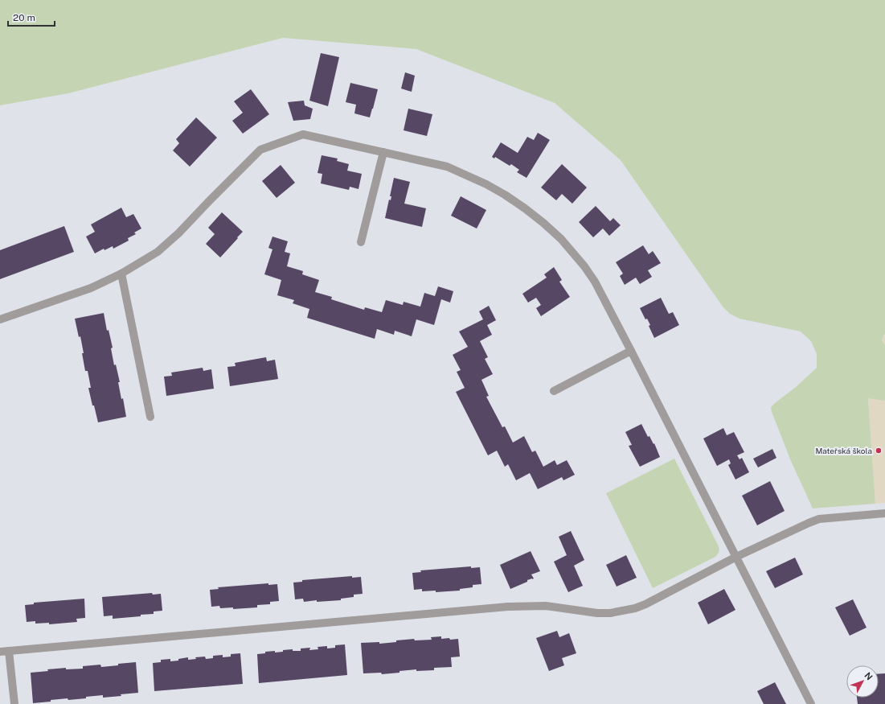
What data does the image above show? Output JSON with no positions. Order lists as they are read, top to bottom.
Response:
{
  "places": ["Mateřská škola"],
  "scale_bar": "20 m",
  "north": "top right"
}
